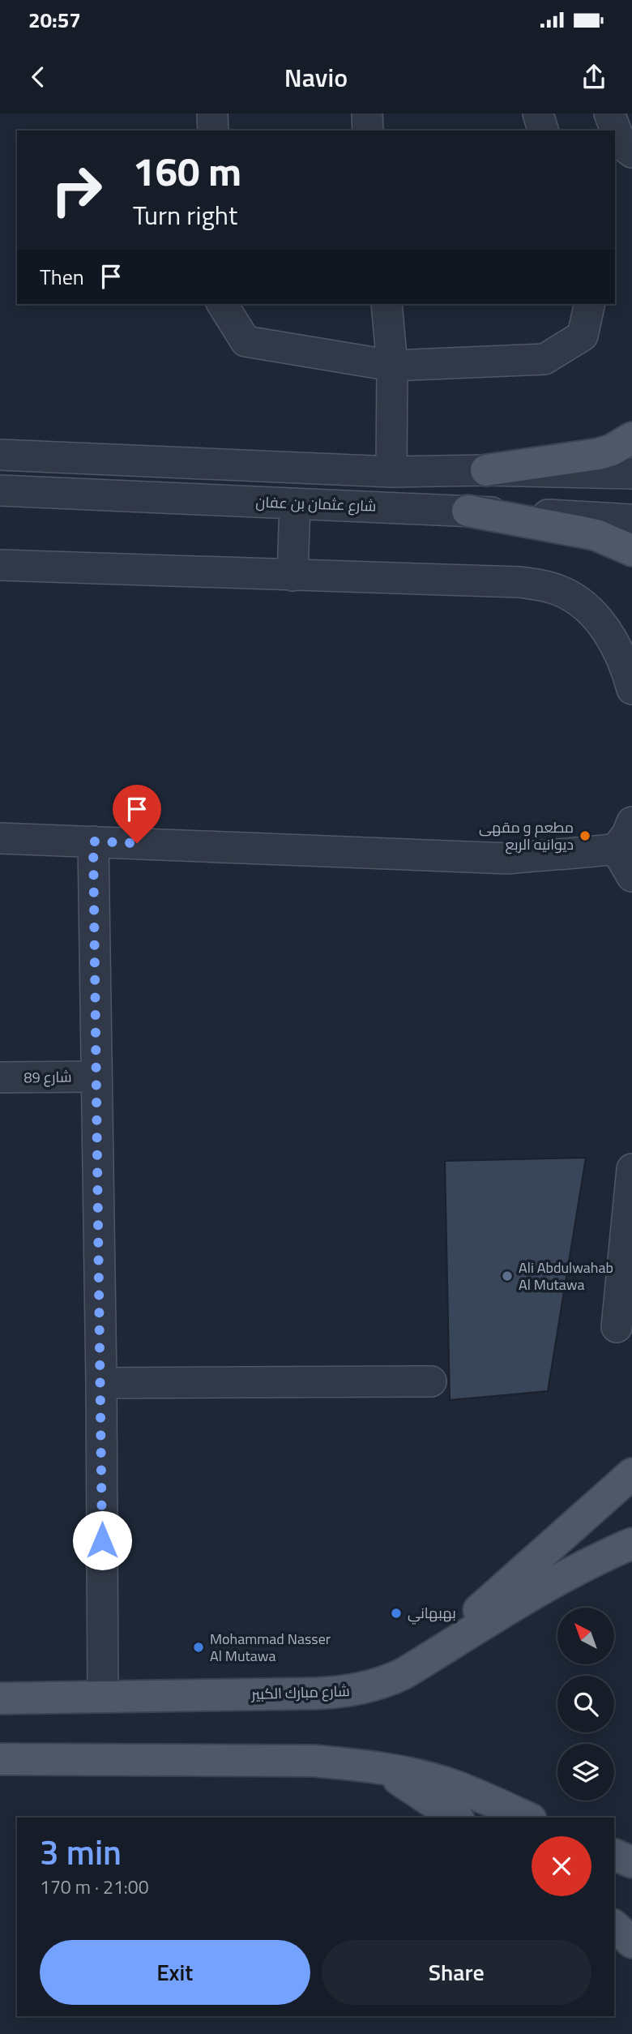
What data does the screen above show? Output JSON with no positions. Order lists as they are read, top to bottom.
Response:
{
  "streets": {
    "main road": ["شارع مبارك الكبير"],
    "street": ["شارع عثمان بن عفان", "شارع 89"]
  },
  "places": [
    "مطعم و مقهى ديوانيه الربع",
    "Ali Abdulwahab Al Mutawa",
    "بهبهاني",
    "Mohammad Nasser Al Mutawa"
  ],
  "north": "top left",
  "page": {
    "status": "20:57",
    "header": "Navio",
    "turn": ["160 m", "Turn right"],
    "then": "Then",
    "heading": ["3 min", "170 m · 21:00"],
    "buttons": ["Exit", "Share"]
  }
}
